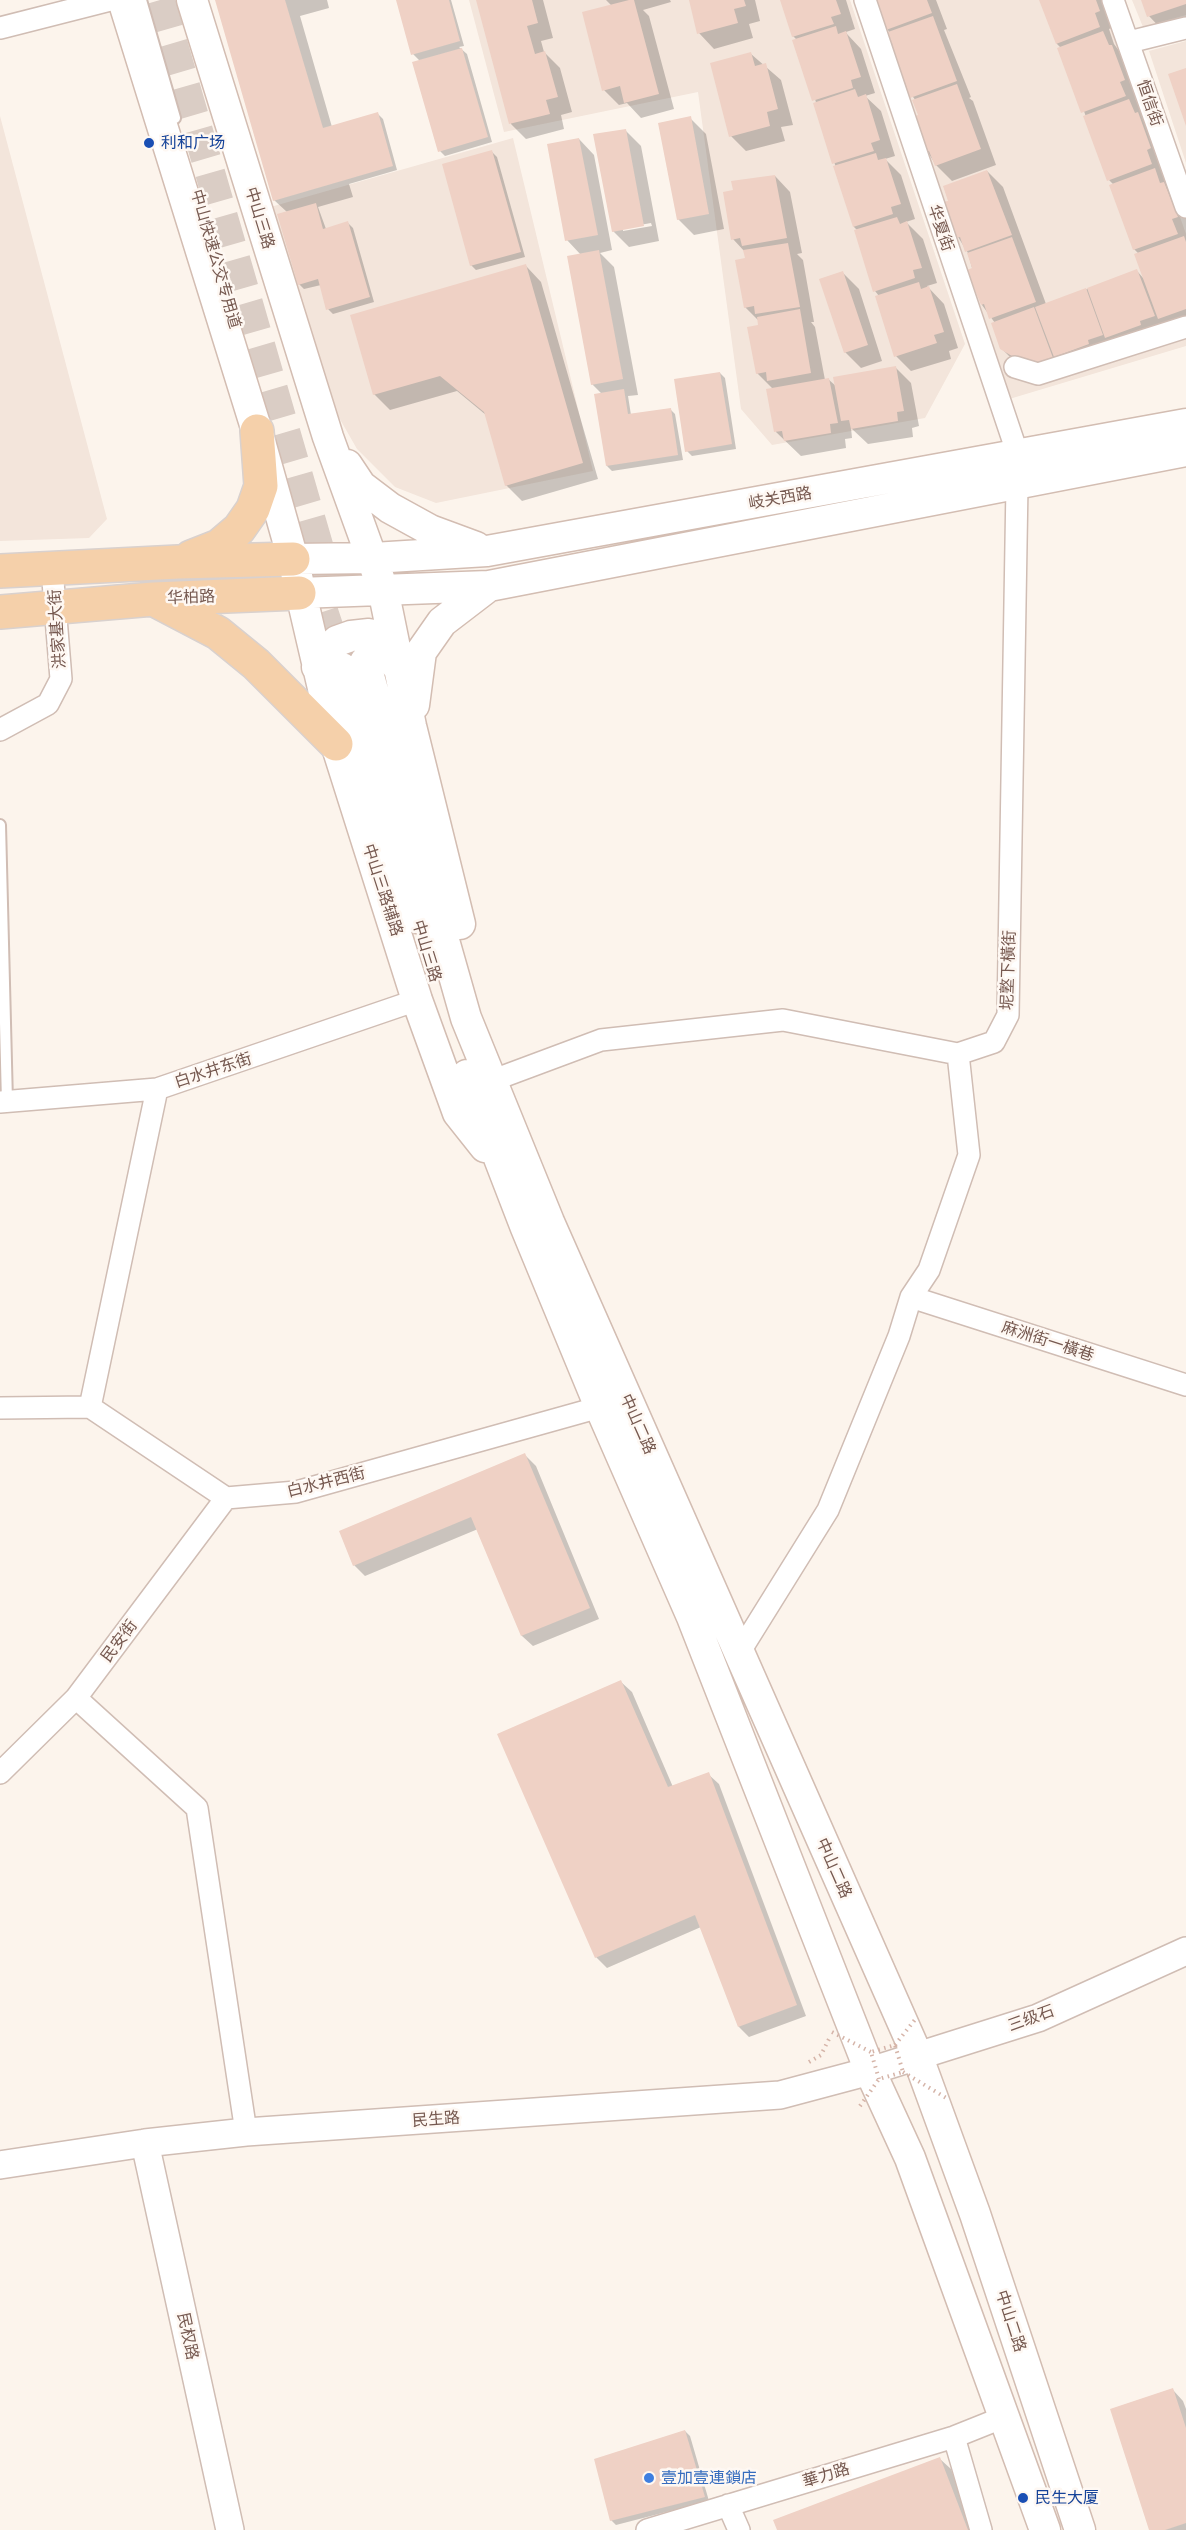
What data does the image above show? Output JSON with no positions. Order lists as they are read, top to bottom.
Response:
{
  "streets": {
    "main road": [
      "中山三路",
      "岐关西路",
      "华柏路",
      "中山三路辅路",
      "中山二路"
    ],
    "street": [
      "恒信街",
      "华夏街",
      "洪家基大街",
      "坭墪下橫街",
      "白水井东街",
      "麻洲街一橫巷",
      "白水井西街",
      "民安街",
      "三级石",
      "民生路",
      "民权路",
      "華力路"
    ],
    "lane": ["中山快速公交专用道"]
  },
  "crossings": [
    ["中山三路", "中山三路辅路"],
    ["中山三路", "坭墪下橫街"],
    ["中山三路", "中山二路"],
    ["华夏街", "岐关西路"],
    ["中山快速公交专用道", "中山三路辅路"],
    ["岐关西路", "华柏路"],
    ["岐关西路", "坭墪下橫街"],
    ["华柏路", "洪家基大街"],
    ["华柏路", "中山三路辅路"],
    ["中山三路辅路", "白水井东街"],
    ["中山二路", "白水井西街"],
    ["中山二路", "三级石"],
    ["中山二路", "民生路"],
    ["中山二路", "華力路"],
    ["白水井西街", "民安街"],
    ["三级石", "民生路"],
    ["民生路", "民权路"]
  ],
  "places": ["利和广场", "壹加壹連鎖店", "民生大厦"]
}
